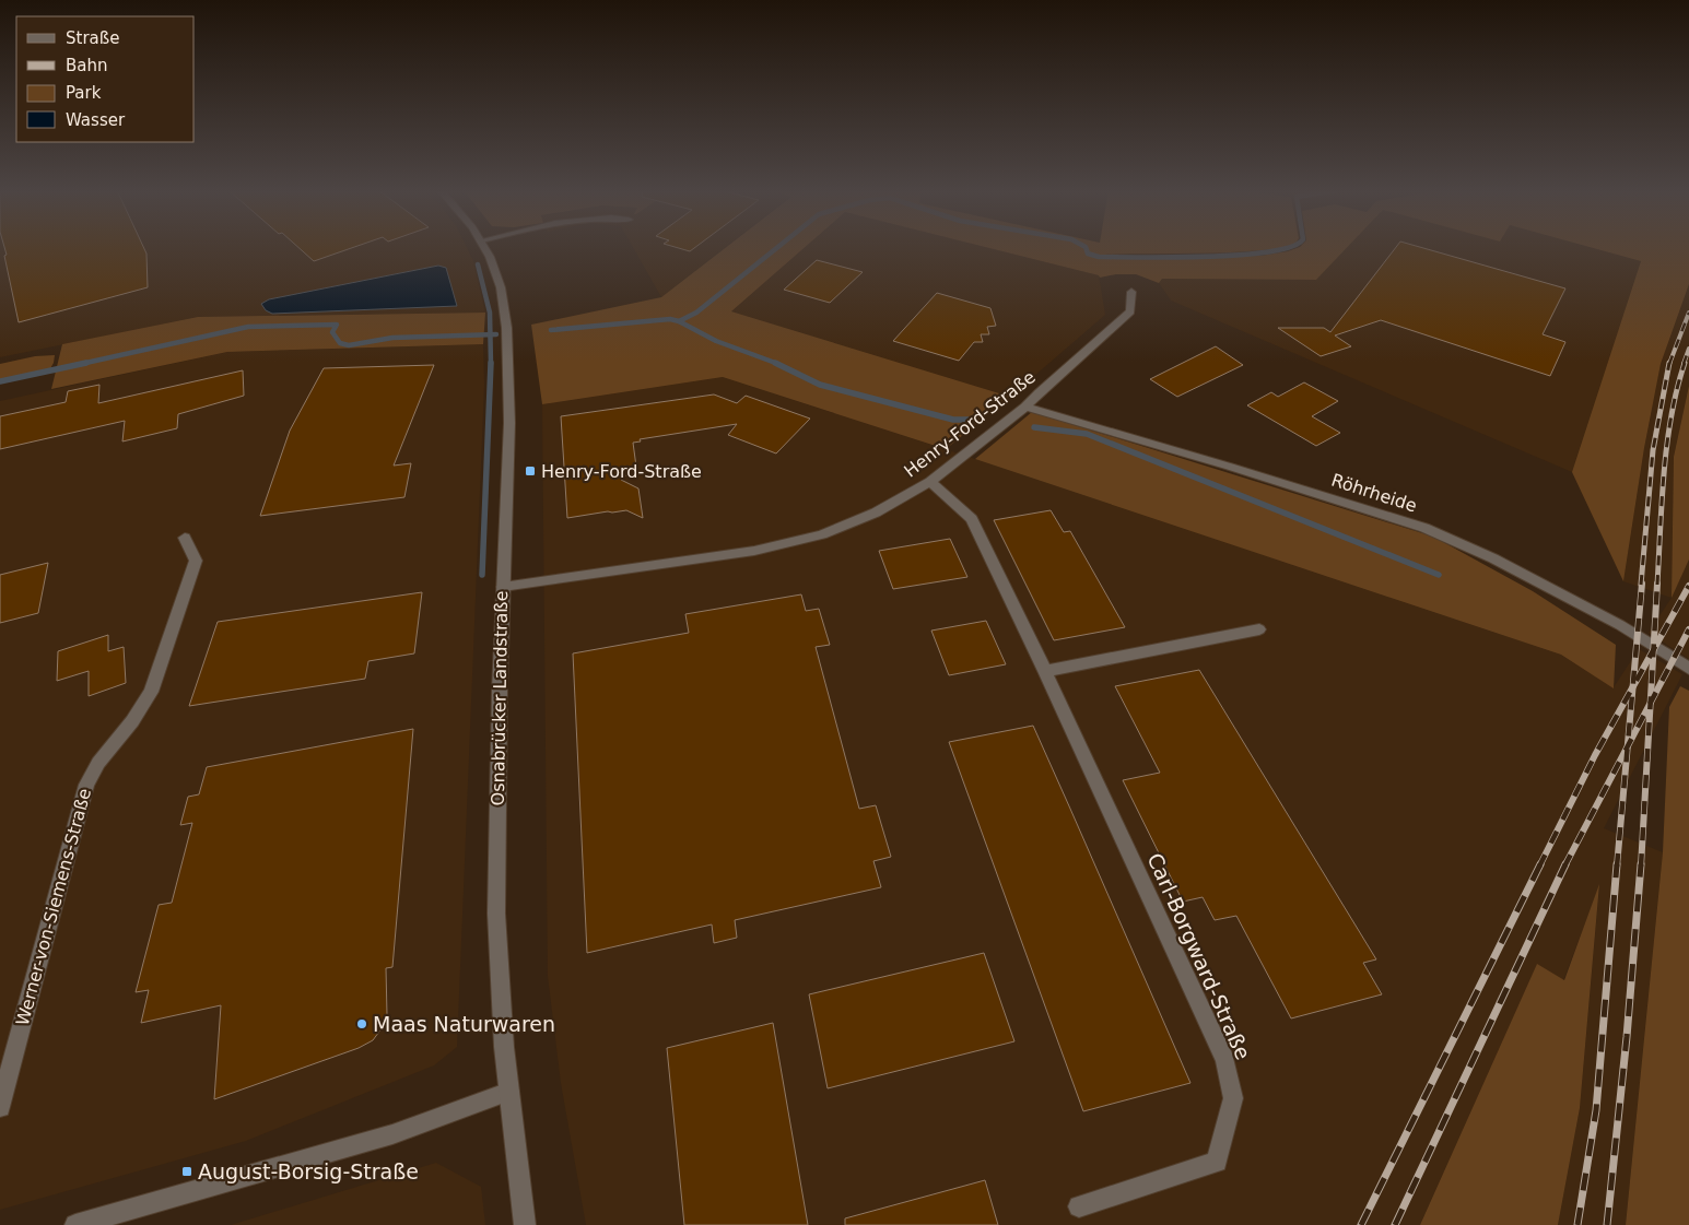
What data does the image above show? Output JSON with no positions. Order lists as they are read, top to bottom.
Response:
{
  "streets": {
    "street": [
      "Henry-Ford-Straße",
      "Röhrheide",
      "Osnabrücker Landstraße",
      "Werner-von-Siemens-Straße",
      "Carl-Borgward-Straße"
    ]
  },
  "crossings": [
    ["Henry-Ford-Straße", "Röhrheide"],
    ["Henry-Ford-Straße", "Osnabrücker Landstraße"],
    ["Henry-Ford-Straße", "Carl-Borgward-Straße"]
  ],
  "places": {
    "transit": ["Henry-Ford-Straße", "August-Borsig-Straße"],
    "other": ["Maas Naturwaren"]
  },
  "legend": [
    "Straße",
    "Bahn",
    "Park",
    "Wasser"
  ]
}
